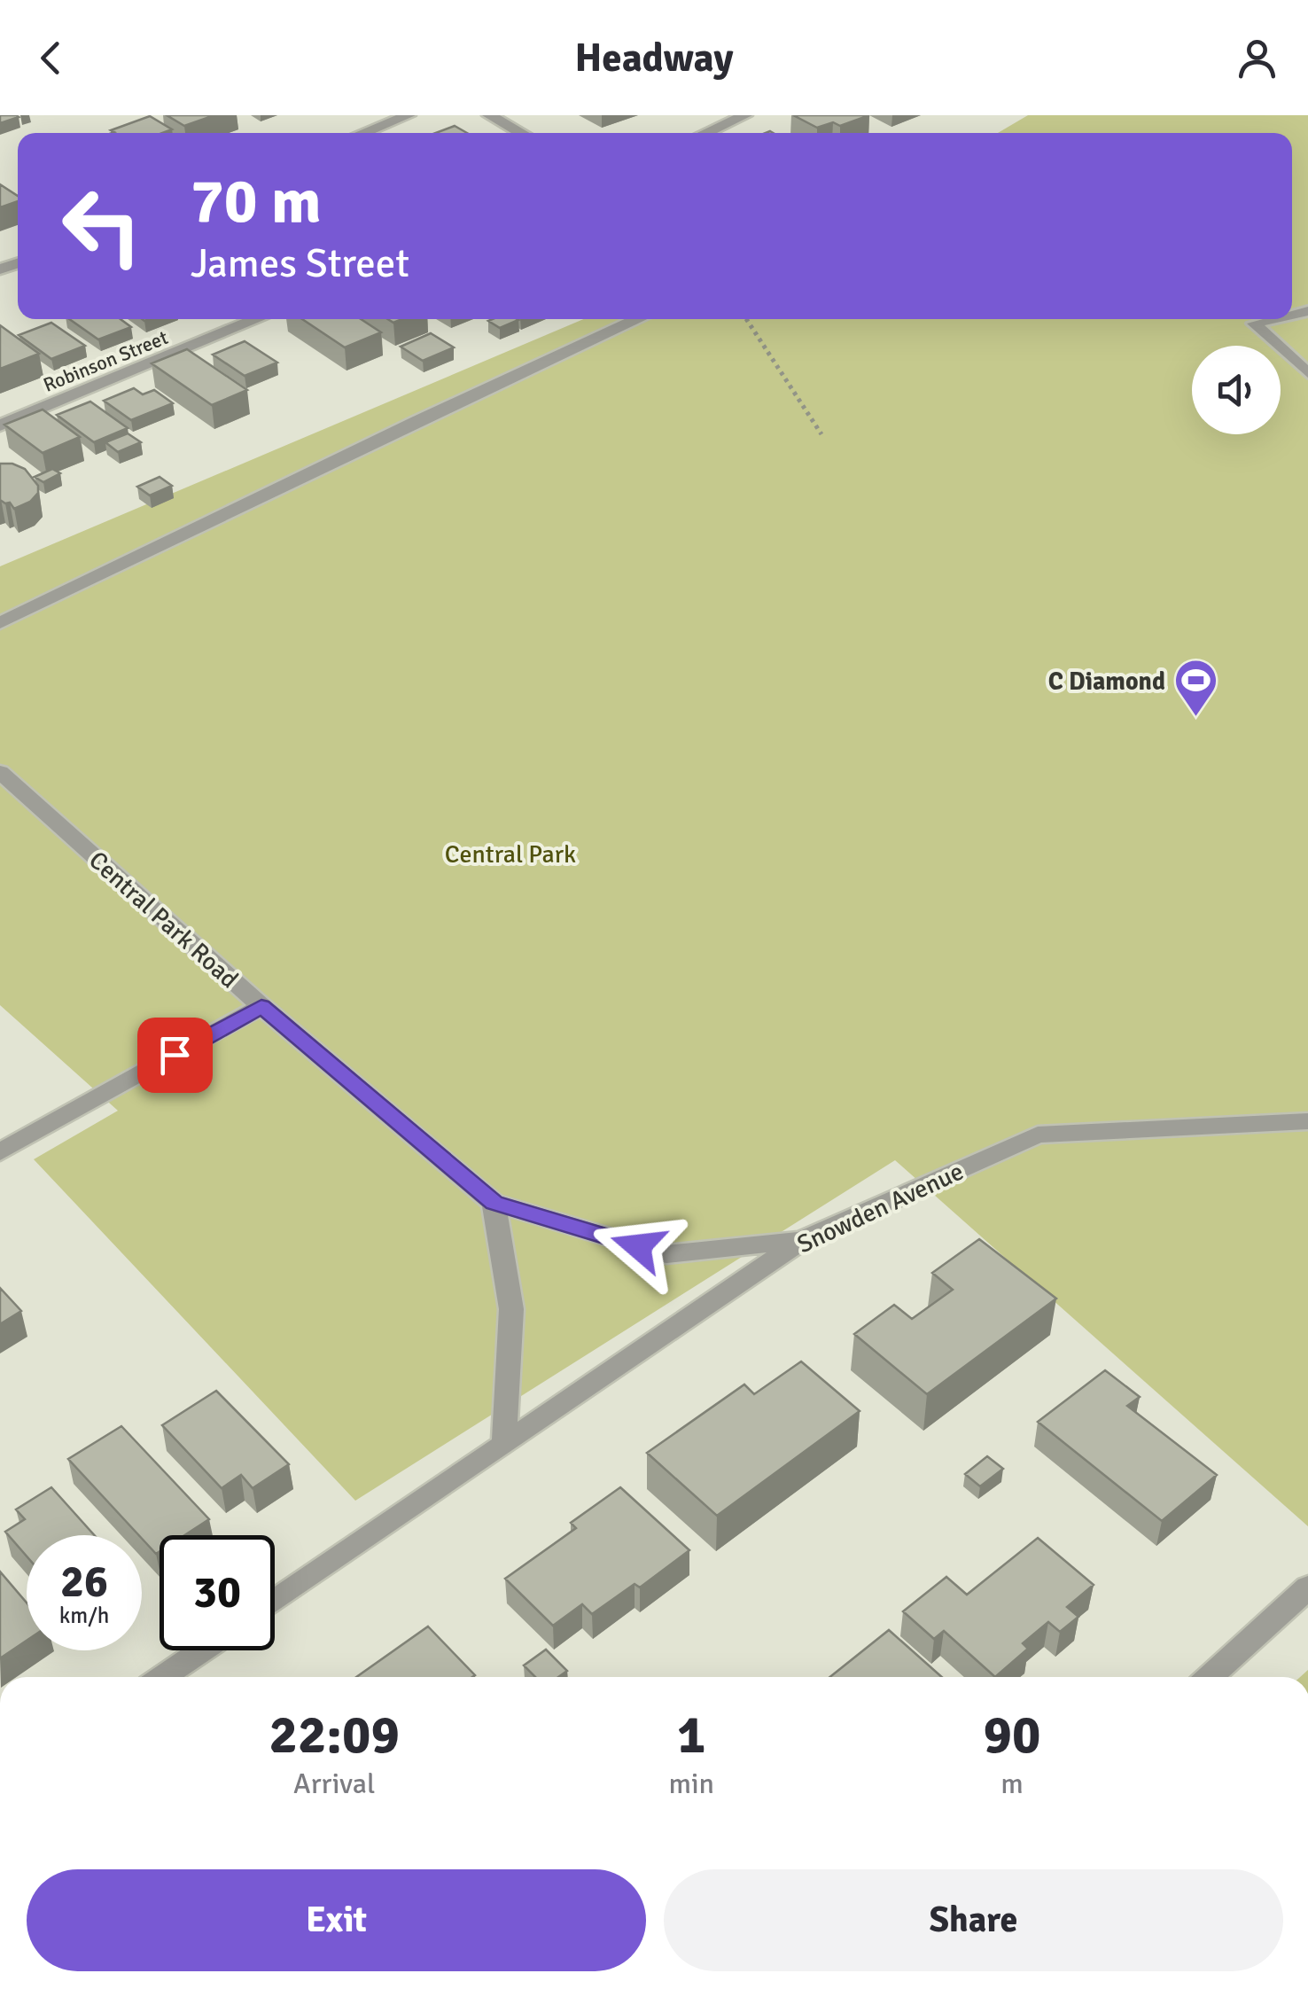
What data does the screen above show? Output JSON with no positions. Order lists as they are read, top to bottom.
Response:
{
  "streets": {
    "street": ["Robinson Street", "Central Park Road", "Snowden Avenue"]
  },
  "crossings": [
    ["Central Park Road", "Snowden Avenue"]
  ],
  "parks": ["Central Park"],
  "places": {
    "sports": ["C Diamond"]
  },
  "page": {
    "header": "Headway",
    "turn": ["70 m", "James Street"],
    "speed": "26 km/h",
    "limit": "30",
    "eta": [
      "22:09",
      "Arrival",
      "1",
      "min",
      "90",
      "m"
    ],
    "buttons": ["Exit", "Share"]
  }
}
